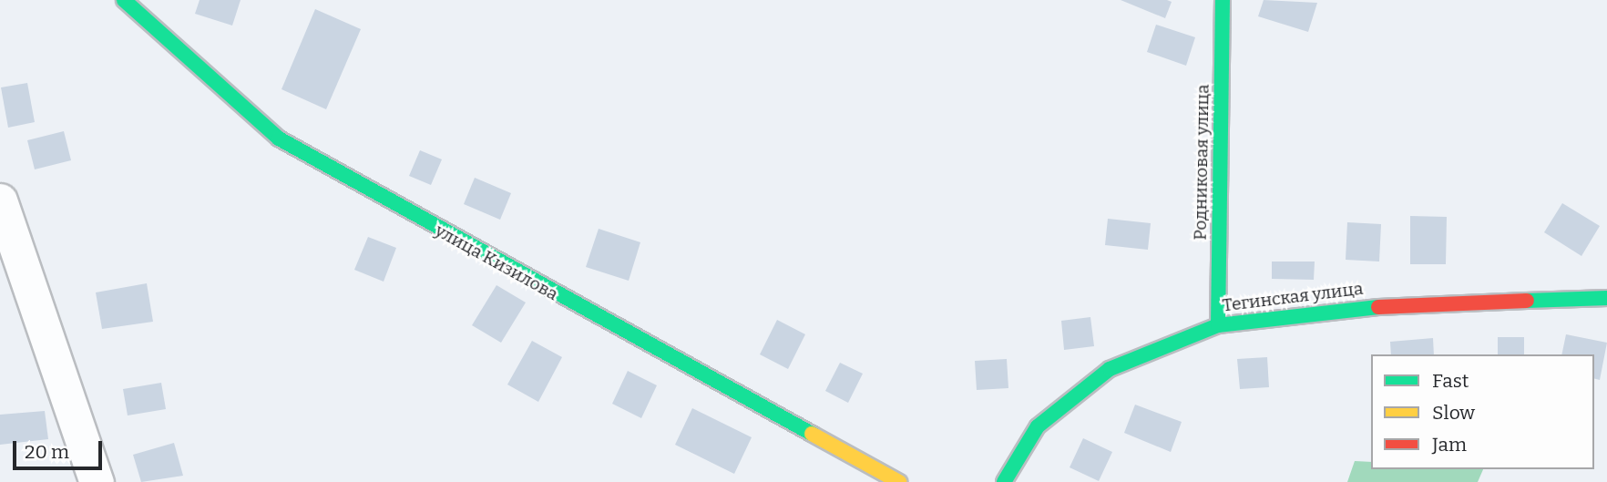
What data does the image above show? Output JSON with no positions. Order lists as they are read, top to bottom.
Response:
{
  "streets": {
    "street": ["Родниковая улица", "улица Кизилова", "Тегинская улица"]
  },
  "crossings": [
    ["Родниковая улица", "Тегинская улица"]
  ],
  "legend": ["Fast", "Slow", "Jam"],
  "scale_bar": "20 m"
}
